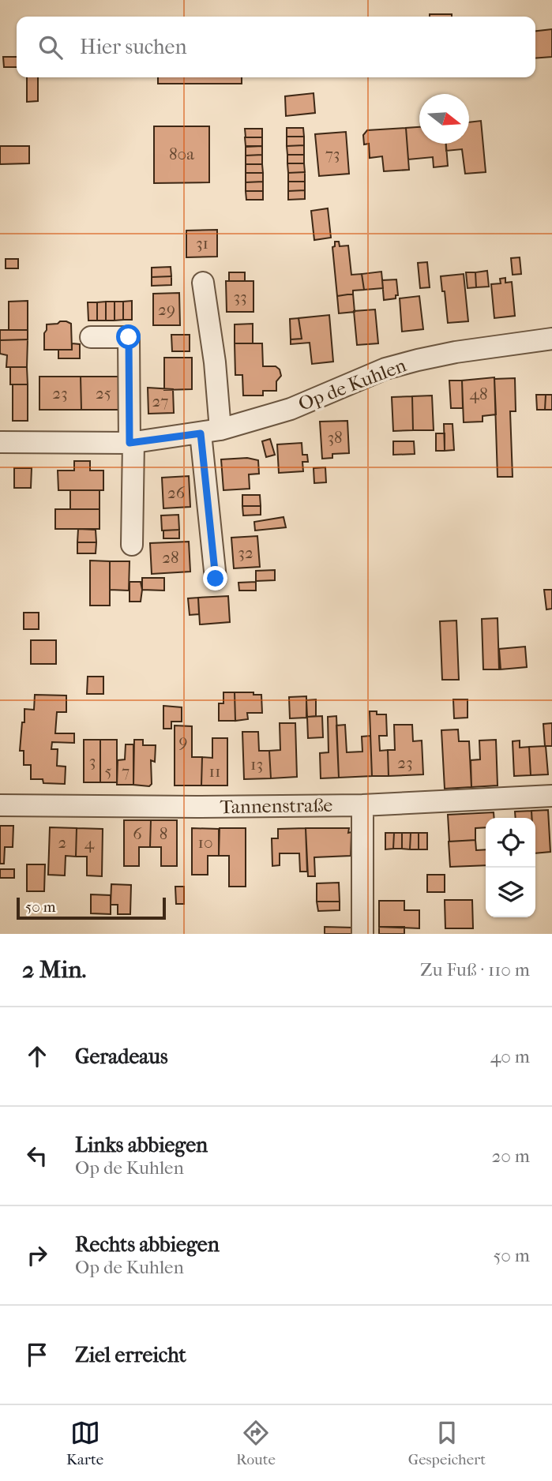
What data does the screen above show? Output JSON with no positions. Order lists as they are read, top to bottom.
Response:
{
  "streets": {
    "street": ["Op de Kuhlen", "Tannenstraße"]
  },
  "house_numbers": [
    "80a",
    "73",
    "31",
    "33",
    "29",
    "23",
    "25",
    "48",
    "27",
    "38",
    "26",
    "32",
    "28",
    "9",
    "3",
    "23",
    "13",
    "5",
    "7",
    "11",
    "6",
    "8",
    "2",
    "10",
    "4"
  ],
  "scale_bar": "50 m",
  "north": "right",
  "page": {
    "search": "Hier suchen",
    "scale": "50 m",
    "heading": ["2 Min.", "Zu Fuß · 110 m"],
    "list": [
      ["Geradeaus", "40 m"],
      ["Links abbiegen", "Op de Kuhlen", "20 m"],
      ["Rechts abbiegen", "Op de Kuhlen", "50 m"],
      "Ziel erreicht"
    ],
    "nav": ["Karte", "Route", "Gespeichert"]
  }
}
